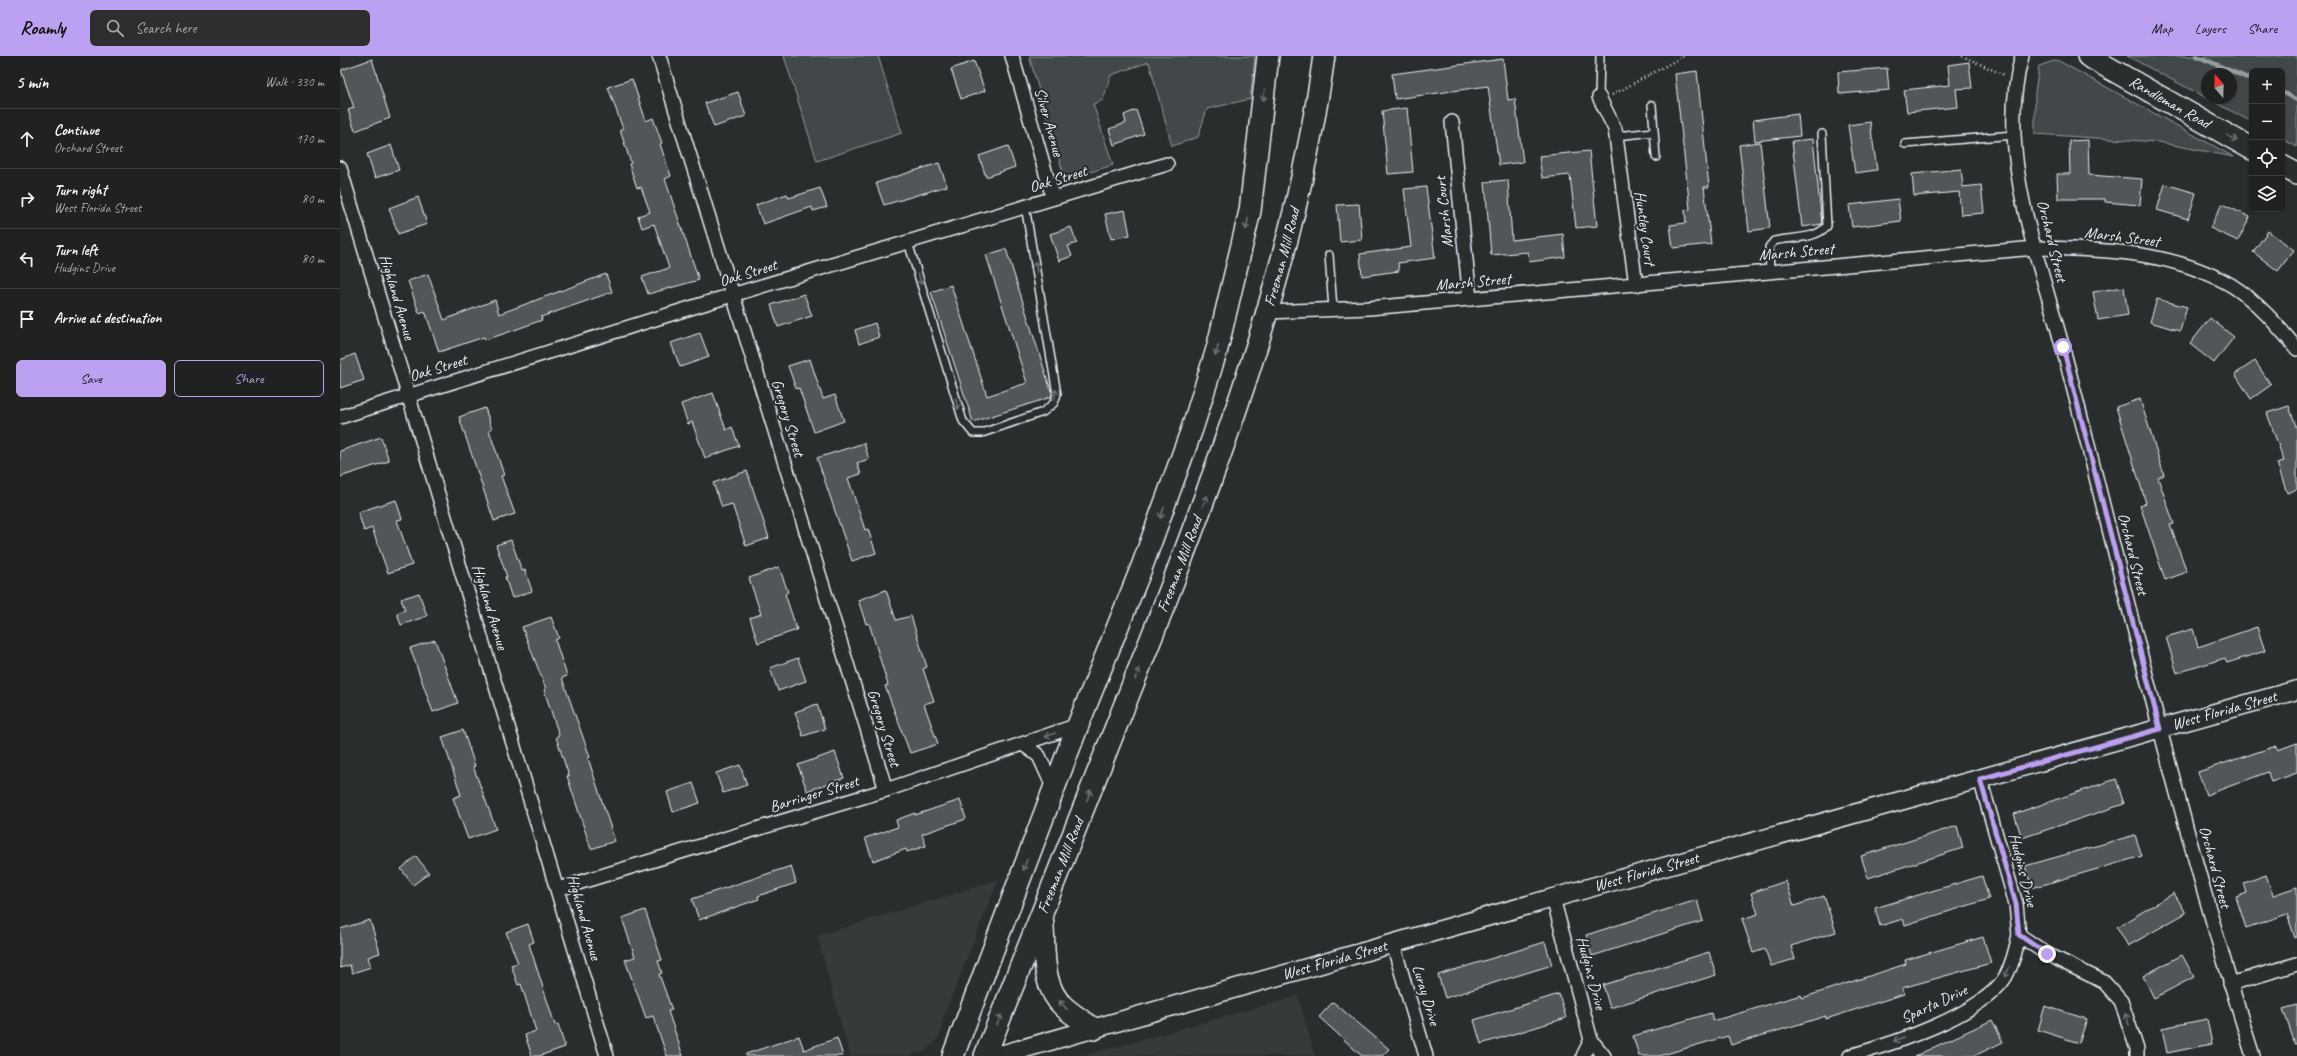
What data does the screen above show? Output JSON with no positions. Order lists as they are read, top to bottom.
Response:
{
  "streets": {
    "main road": ["Randleman Road", "Freeman Mill Road", "West Florida Street"],
    "street": [
      "Silver Avenue",
      "Oak Street",
      "Marsh Court",
      "Huntley Court",
      "Marsh Street",
      "Orchard Street",
      "Highland Avenue",
      "Gregory Street",
      "Barringer Street",
      "Hudgins Drive",
      "Luray Drive",
      "Sparta Drive"
    ]
  },
  "crossings": [
    ["Silver Avenue", "Oak Street"],
    ["Oak Street", "Highland Avenue"],
    ["Oak Street", "Gregory Street"],
    ["Marsh Court", "Marsh Street"],
    ["Huntley Court", "Marsh Street"],
    ["Marsh Street", "Orchard Street"],
    ["Marsh Street", "Freeman Mill Road"],
    ["Orchard Street", "West Florida Street"],
    ["Freeman Mill Road", "Barringer Street"],
    ["Highland Avenue", "Barringer Street"],
    ["Gregory Street", "Barringer Street"],
    ["West Florida Street", "Hudgins Drive"],
    ["West Florida Street", "Luray Drive"],
    ["Hudgins Drive", "Sparta Drive"]
  ],
  "one_way": ["Randleman Road", "Sparta Drive"],
  "north": "top",
  "page": {
    "header": "Roamly",
    "search": "Search here",
    "nav": ["Map", "Layers", "Share"],
    "heading": ["5 min", "Walk · 330 m"],
    "map_buttons": ["+", "−"],
    "list": [
      ["Continue", "Orchard Street", "170 m"],
      ["Turn right", "West Florida Street", "80 m"],
      ["Turn left", "Hudgins Drive", "80 m"],
      "Arrive at destination"
    ],
    "buttons": ["Save", "Share"]
  }
}
